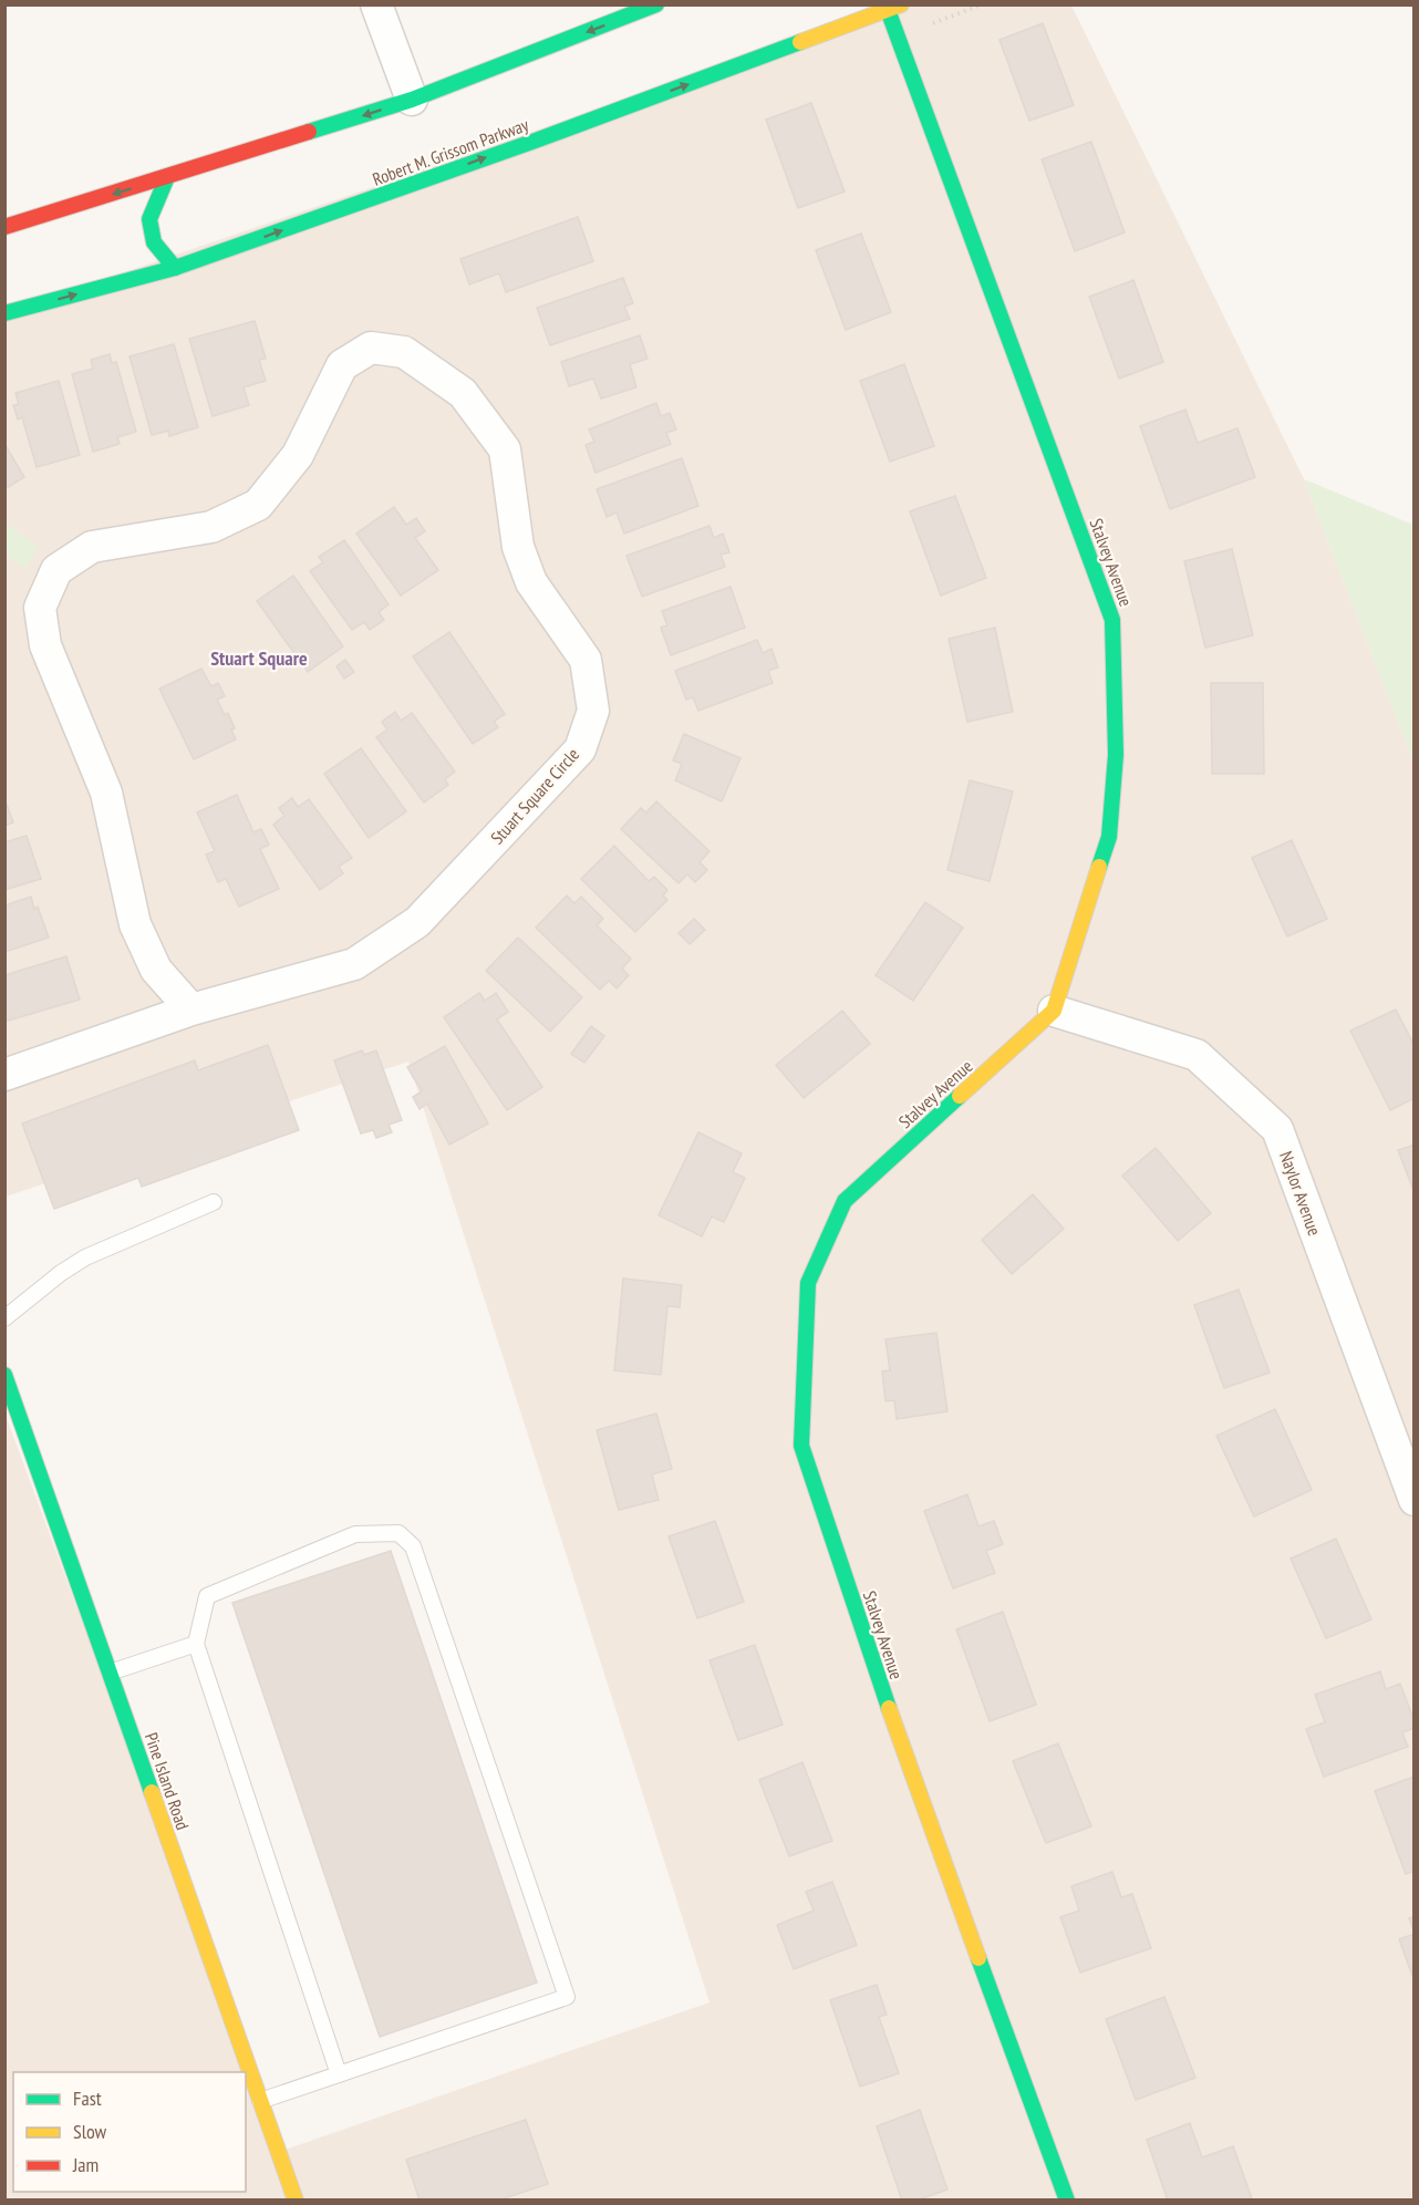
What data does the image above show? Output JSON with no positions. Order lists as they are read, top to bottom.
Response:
{
  "streets": {
    "street": [
      "Robert M. Grissom Parkway",
      "Stalvey Avenue",
      "Stuart Square Circle",
      "Naylor Avenue",
      "Pine Island Road"
    ]
  },
  "crossings": [
    ["Robert M. Grissom Parkway", "Stalvey Avenue"],
    ["Stalvey Avenue", "Naylor Avenue"]
  ],
  "districts": ["Stuart Square"],
  "legend": ["Fast", "Slow", "Jam"]
}
